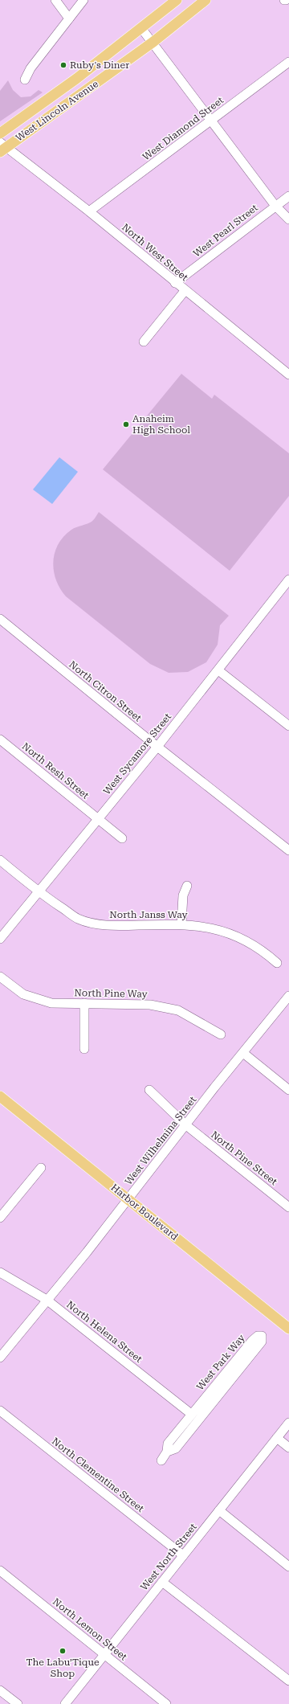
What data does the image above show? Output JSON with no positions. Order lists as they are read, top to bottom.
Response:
{
  "streets": {
    "main road": ["West Lincoln Avenue", "Harbor Boulevard"],
    "street": [
      "West Diamond Street",
      "West Pearl Street",
      "North West Street",
      "North Citron Street",
      "West Sycamore Street",
      "North Resh Street",
      "North Janss Way",
      "North Pine Way",
      "West Wilhelmina Street",
      "North Pine Street",
      "North Helena Street",
      "West Park Way",
      "North Clementine Street",
      "West North Street",
      "North Lemon Street"
    ]
  },
  "crossings": [
    ["West Lincoln Avenue", "North West Street"],
    ["West Diamond Street", "North West Street"],
    ["West Pearl Street", "North West Street"],
    ["North Citron Street", "West Sycamore Street"],
    ["West Sycamore Street", "North Resh Street"],
    ["West Sycamore Street", "North Janss Way"],
    ["West Wilhelmina Street", "North Pine Street"],
    ["West Wilhelmina Street", "Harbor Boulevard"],
    ["West Wilhelmina Street", "North Helena Street"],
    ["North Helena Street", "West Park Way"],
    ["North Clementine Street", "West North Street"],
    ["West North Street", "North Lemon Street"]
  ],
  "places": ["Ruby's Diner", "Anaheim High School", "The Labu’Tique Shop"]
}
